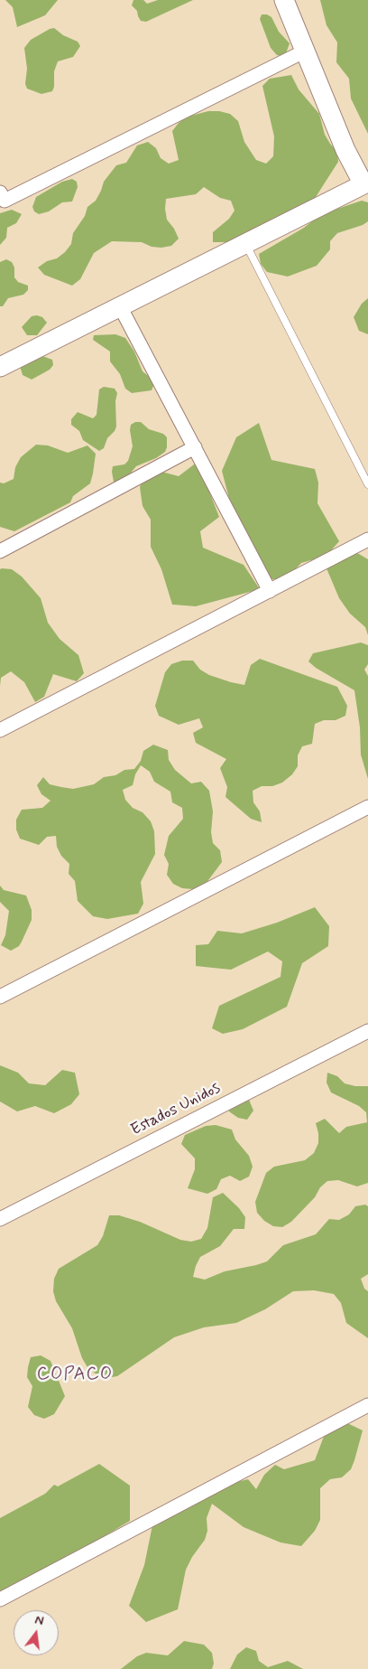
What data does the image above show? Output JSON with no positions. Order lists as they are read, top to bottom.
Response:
{
  "streets": {
    "street": ["Estados Unidos"]
  },
  "districts": ["COPACO"],
  "north": "top"
}
